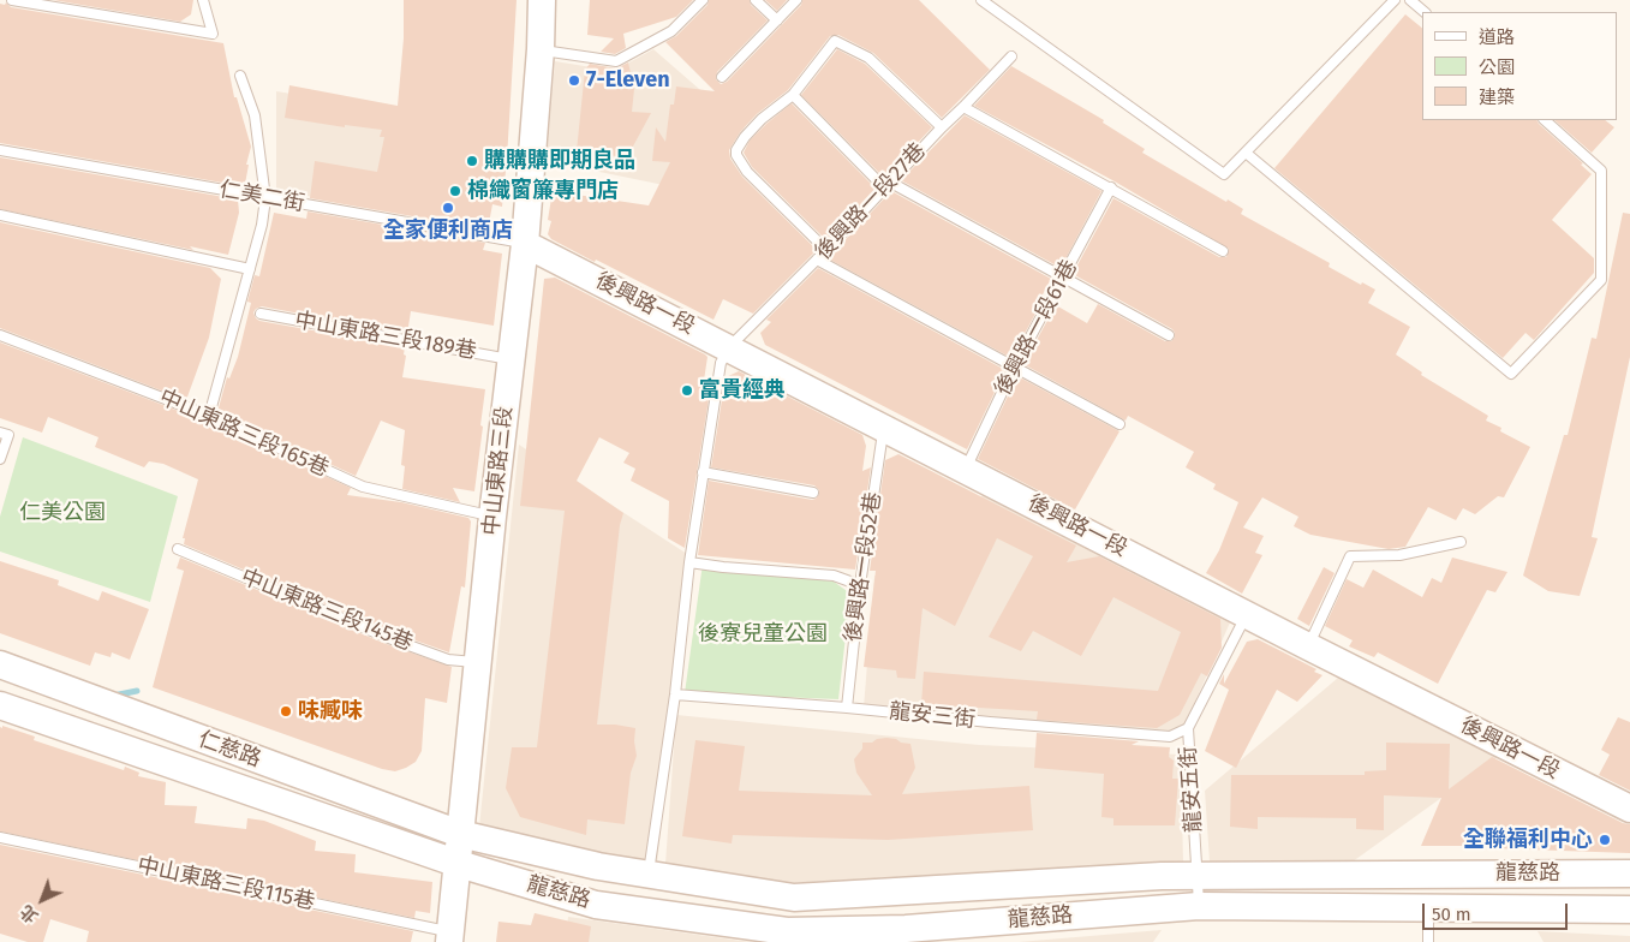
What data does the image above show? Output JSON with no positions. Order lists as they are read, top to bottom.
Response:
{
  "streets": {
    "street": [
      "後興路一段",
      "中山東路三段",
      "仁慈路",
      "龍慈路"
    ],
    "lane": [
      "仁美二街",
      "後興路一段27巷",
      "後興路一段61巷",
      "中山東路三段189巷",
      "中山東路三段165巷",
      "後興路一段52巷",
      "中山東路三段145巷",
      "龍安三街",
      "龍安五街",
      "中山東路三段115巷"
    ]
  },
  "crossings": [
    ["仁美二街", "後興路一段"],
    ["仁美二街", "中山東路三段"],
    ["後興路一段27巷", "後興路一段"],
    ["後興路一段", "後興路一段61巷"],
    ["後興路一段", "中山東路三段"],
    ["後興路一段", "後興路一段52巷"],
    ["後興路一段", "龍安五街"],
    ["中山東路三段189巷", "中山東路三段"],
    ["中山東路三段165巷", "中山東路三段"],
    ["中山東路三段", "中山東路三段145巷"],
    ["中山東路三段", "仁慈路"],
    ["中山東路三段", "龍慈路"],
    ["中山東路三段", "中山東路三段115巷"],
    ["後興路一段52巷", "龍安三街"],
    ["龍安三街", "龍安五街"],
    ["仁慈路", "龍慈路"],
    ["龍安五街", "龍慈路"]
  ],
  "parks": ["仁美公園", "後寮兒童公園"],
  "places": [
    "7-Eleven",
    "購購購即期良品",
    "棉織窗簾專門店",
    "全家便利商店",
    "富貴經典",
    "味臧味",
    "全聯福利中心"
  ],
  "legend": ["道路", "公園", "建築"],
  "scale_bar": "50 m",
  "north": "bottom left"
}
